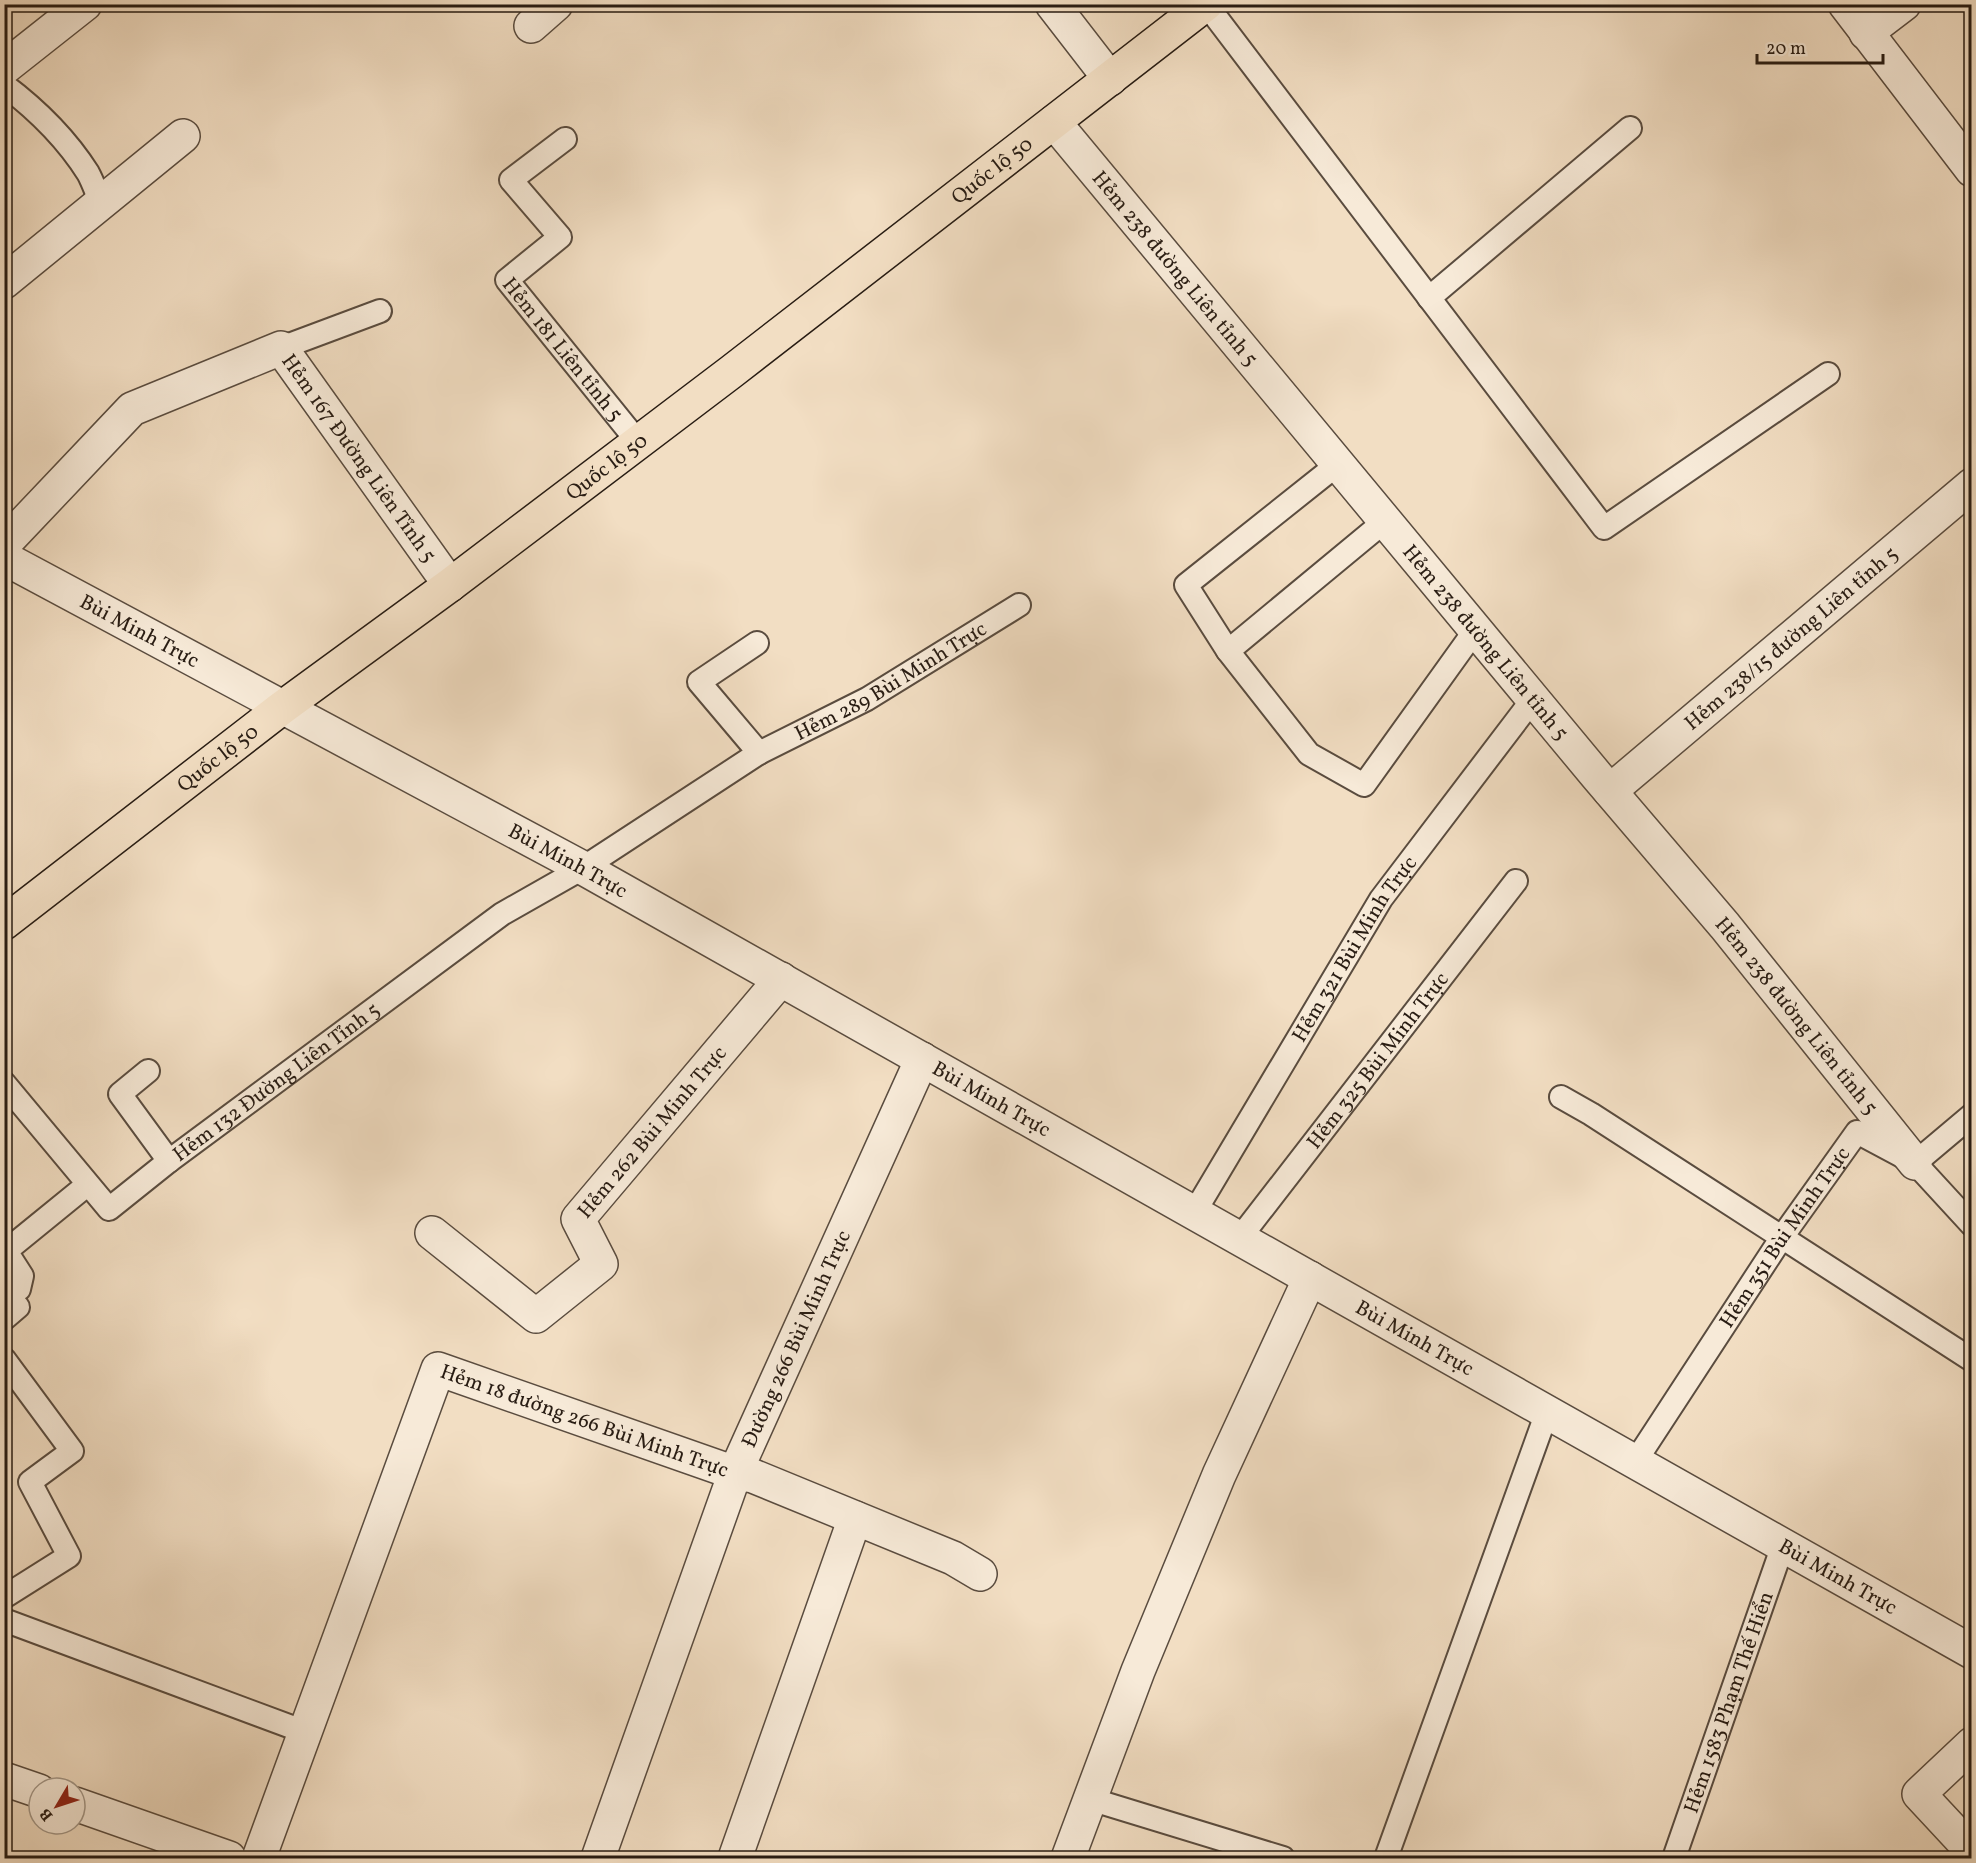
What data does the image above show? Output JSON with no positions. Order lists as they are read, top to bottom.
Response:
{
  "streets": {
    "main road": ["Quốc lộ 50"],
    "street": [
      "Hẻm 238 đường Liên tỉnh 5",
      "Hẻm 167 Đường Liên Tỉnh 5",
      "Bùi Minh Trực",
      "Hẻm 238/15 đường Liên tỉnh 5",
      "Hẻm 262 Bùi Minh Trực",
      "Đường 266 Bùi Minh Trực",
      "Hẻm 18 đường 266 Bùi Minh Trực"
    ],
    "lane": [
      "Hẻm 181 Liên tỉnh 5",
      "Hẻm 289 Bùi Minh Trực",
      "Hẻm 321 Bùi Minh Trực",
      "Hẻm 325 Bùi Minh Trực",
      "Hẻm 132 Đường Liên Tỉnh 5",
      "Hẻm 351 Bùi Minh Trực",
      "Hẻm 1583 Phạm Thế Hiển"
    ]
  },
  "crossings": [
    ["Quốc lộ 50", "Hẻm 238 đường Liên tỉnh 5"],
    ["Quốc lộ 50", "Hẻm 181 Liên tỉnh 5"],
    ["Quốc lộ 50", "Hẻm 167 Đường Liên Tỉnh 5"],
    ["Quốc lộ 50", "Bùi Minh Trực"],
    ["Hẻm 238 đường Liên tỉnh 5", "Hẻm 238/15 đường Liên tỉnh 5"],
    ["Hẻm 238 đường Liên tỉnh 5", "Hẻm 321 Bùi Minh Trực"],
    ["Hẻm 238 đường Liên tỉnh 5", "Hẻm 351 Bùi Minh Trực"],
    ["Bùi Minh Trực", "Hẻm 289 Bùi Minh Trực"],
    ["Bùi Minh Trực", "Hẻm 321 Bùi Minh Trực"],
    ["Bùi Minh Trực", "Hẻm 325 Bùi Minh Trực"],
    ["Bùi Minh Trực", "Hẻm 132 Đường Liên Tỉnh 5"],
    ["Bùi Minh Trực", "Hẻm 262 Bùi Minh Trực"],
    ["Bùi Minh Trực", "Hẻm 351 Bùi Minh Trực"],
    ["Bùi Minh Trực", "Đường 266 Bùi Minh Trực"],
    ["Bùi Minh Trực", "Hẻm 1583 Phạm Thế Hiển"],
    ["Hẻm 289 Bùi Minh Trực", "Hẻm 132 Đường Liên Tỉnh 5"],
    ["Đường 266 Bùi Minh Trực", "Hẻm 18 đường 266 Bùi Minh Trực"]
  ],
  "scale_bar": "20 m",
  "north": "bottom left"
}
